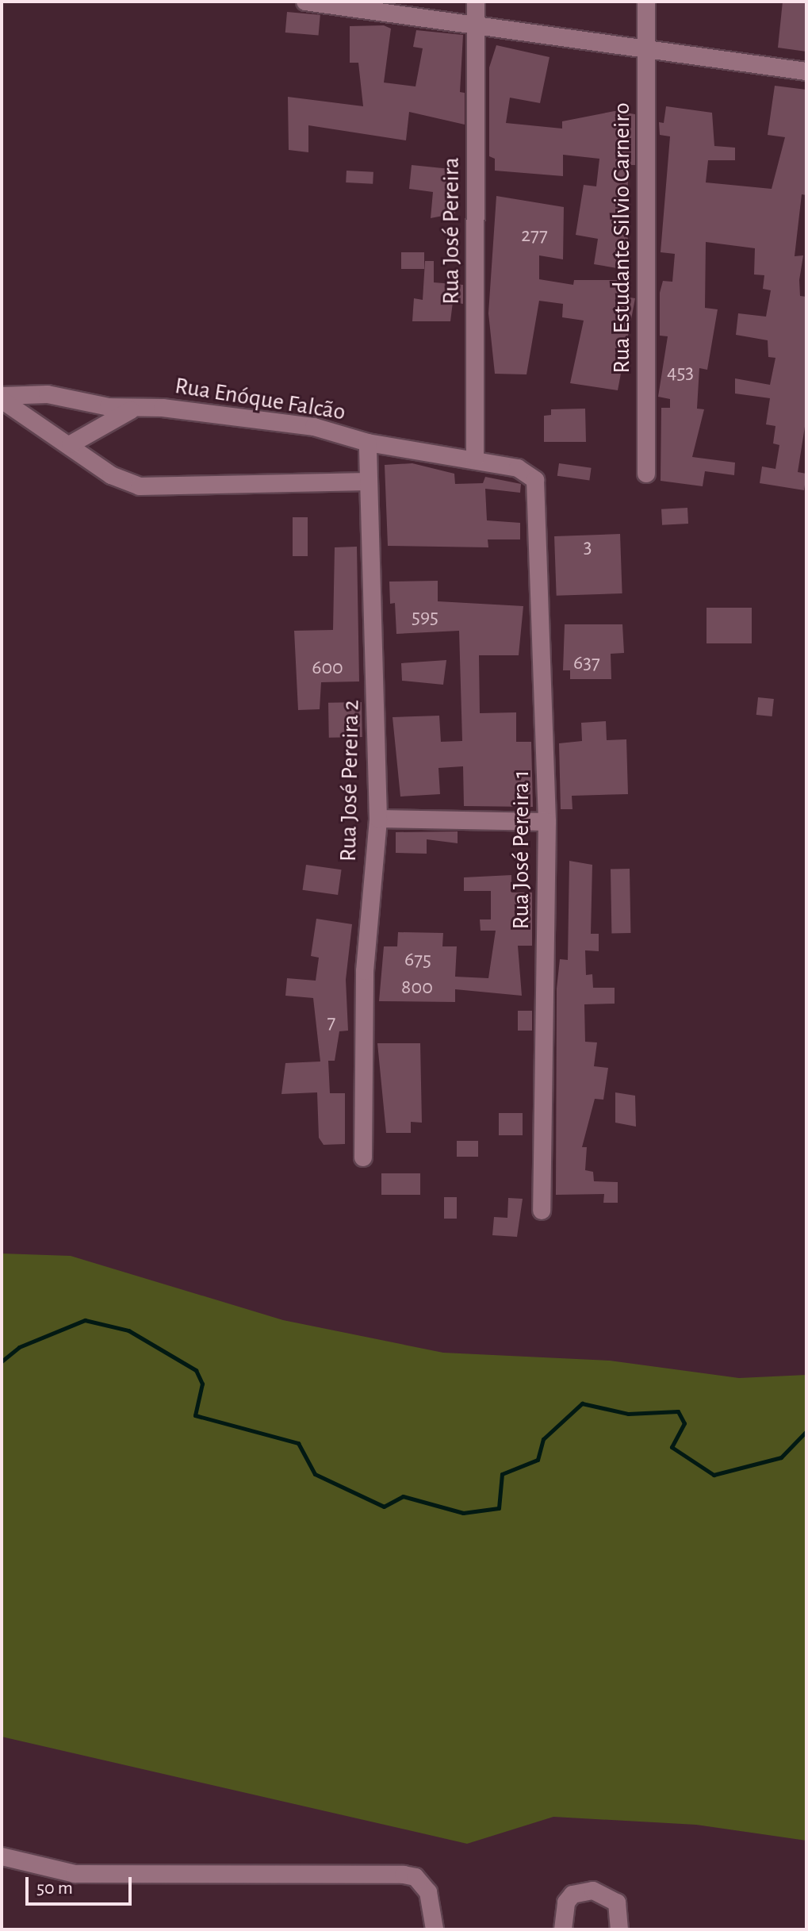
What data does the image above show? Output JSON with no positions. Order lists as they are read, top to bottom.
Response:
{
  "streets": {
    "street": [
      "Rua José Pereira",
      "Rua Estudante Silvio Carneiro",
      "Rua Enóque Falcão",
      "Rua José Pereira 2",
      "Rua José Pereira 1"
    ]
  },
  "crossings": [
    ["Rua José Pereira", "Rua Enóque Falcão"],
    ["Rua Enóque Falcão", "Rua José Pereira 2"],
    ["Rua Enóque Falcão", "Rua José Pereira 1"]
  ],
  "house_numbers": [
    "277",
    "453",
    "3",
    "595",
    "637",
    "600",
    "675",
    "800",
    "7"
  ],
  "scale_bar": "50 m"
}
